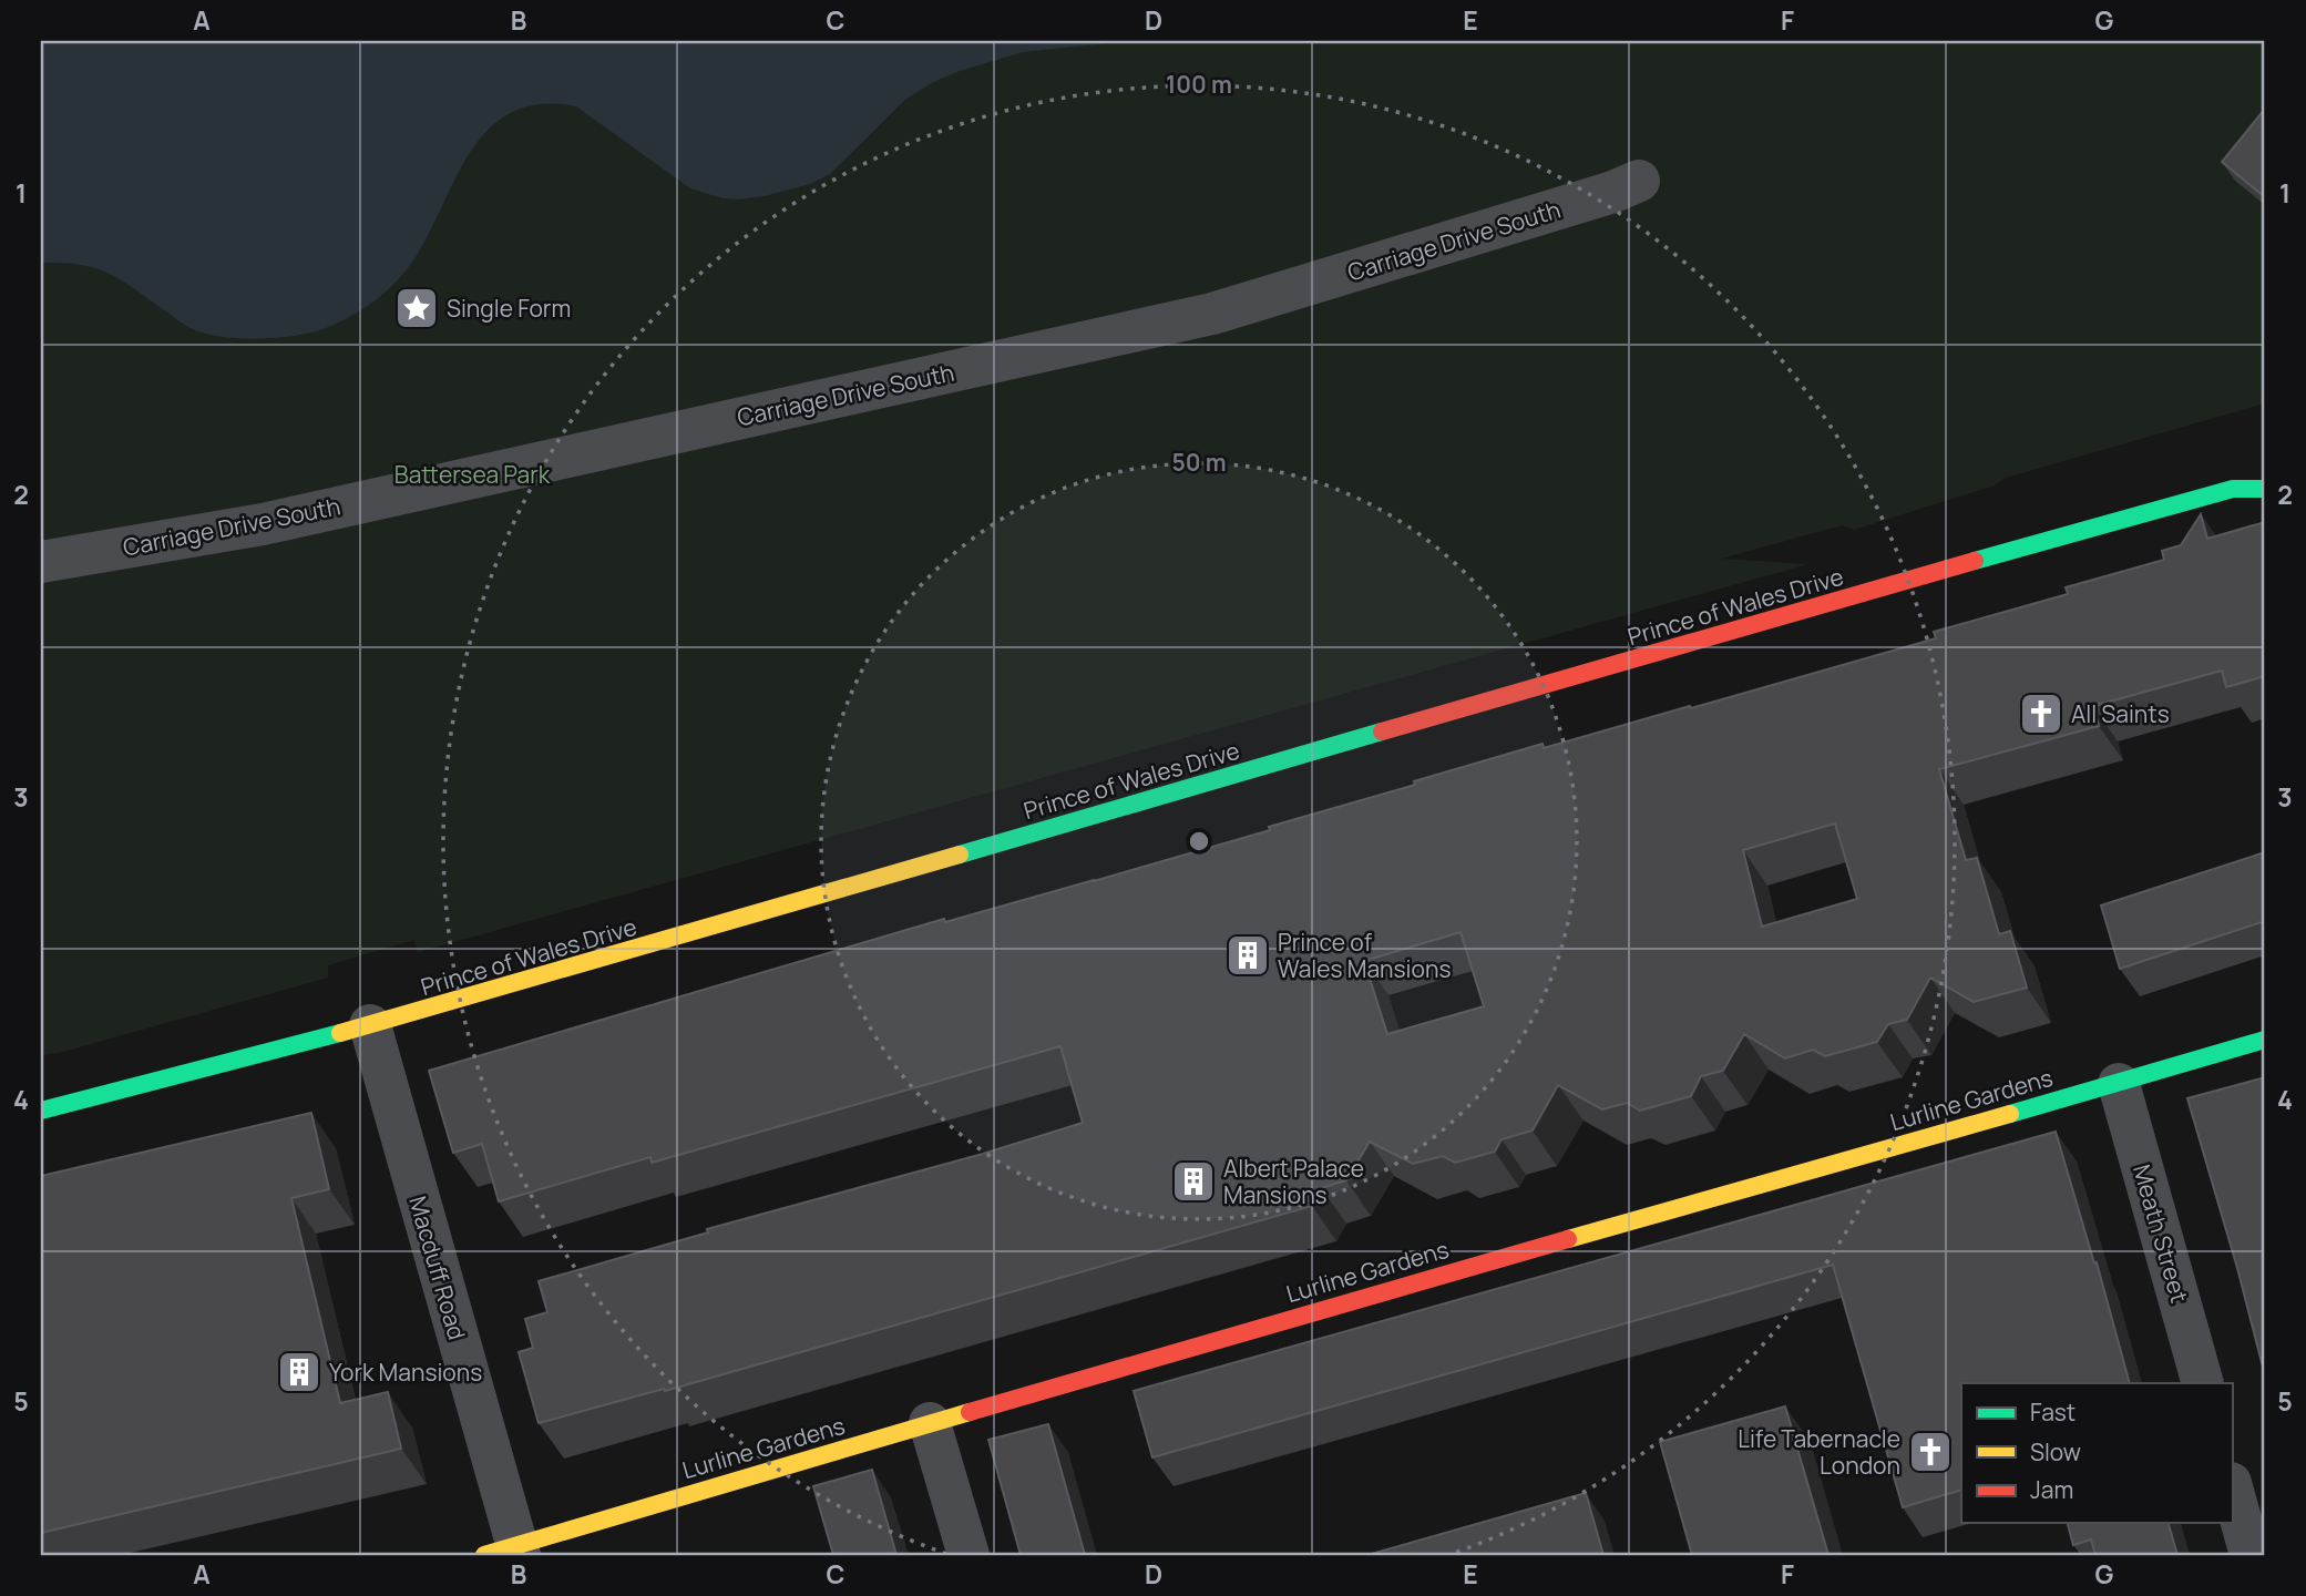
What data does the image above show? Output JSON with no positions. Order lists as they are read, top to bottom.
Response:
{
  "streets": {
    "street": [
      "Carriage Drive South",
      "Prince of Wales Drive",
      "Lurline Gardens",
      "Meath Street",
      "Macduff Road"
    ]
  },
  "crossings": [
    ["Prince of Wales Drive", "Macduff Road"],
    ["Lurline Gardens", "Meath Street"],
    ["Lurline Gardens", "Macduff Road"]
  ],
  "parks": ["Battersea Park"],
  "places": {
    "place": ["Single Form"],
    "church": ["All Saints", "Life Tabernacle London"],
    "building": ["Prince of Wales Mansions", "Albert Palace Mansions", "York Mansions"]
  },
  "legend": ["Fast", "Slow", "Jam"],
  "grid": {
    "columns": [
      "A",
      "B",
      "C",
      "D",
      "E",
      "F",
      "G"
    ],
    "rows": [
      "1",
      "2",
      "3",
      "4",
      "5"
    ]
  },
  "rings": ["100 m", "50 m"]
}
